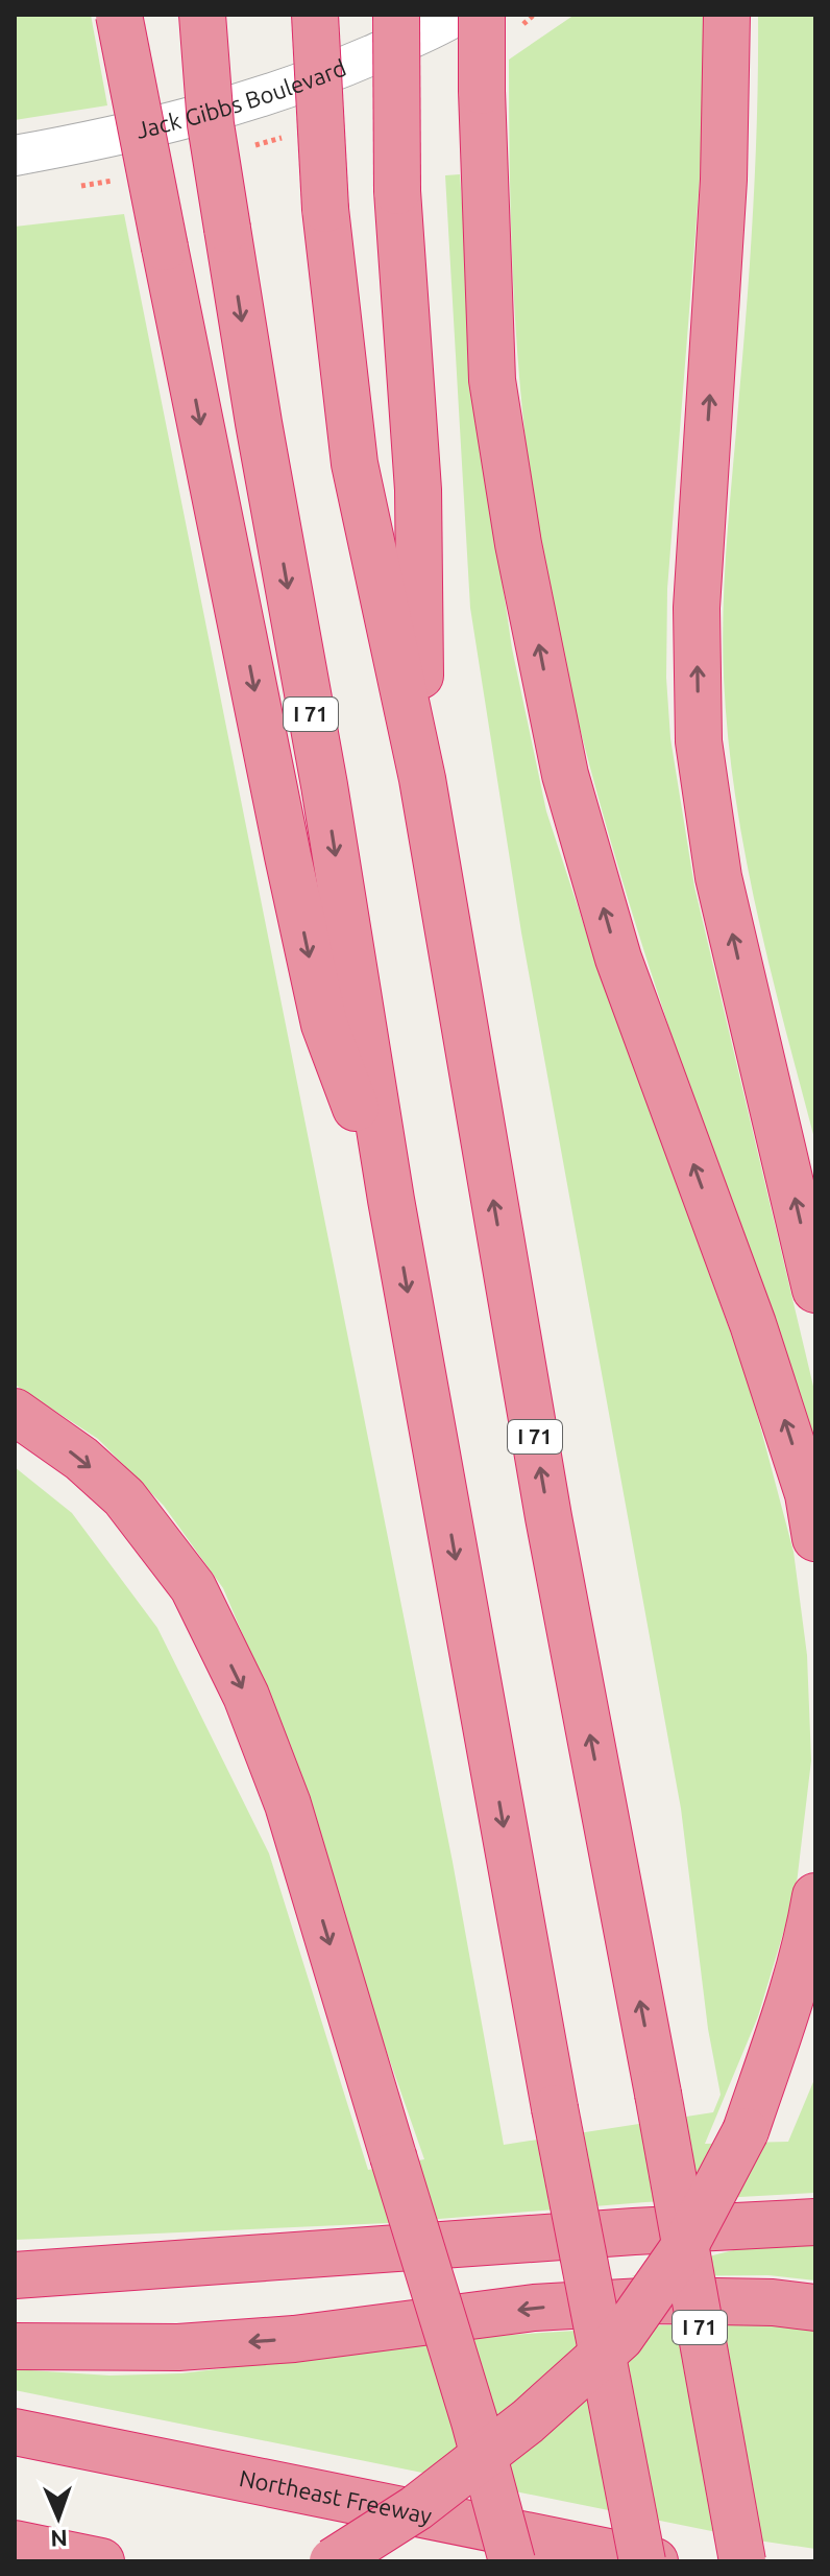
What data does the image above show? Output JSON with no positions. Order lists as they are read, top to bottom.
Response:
{
  "streets": {
    "highway": ["I 71", "Northeast Freeway"],
    "street": ["Jack Gibbs Boulevard"]
  },
  "north": "bottom"
}
